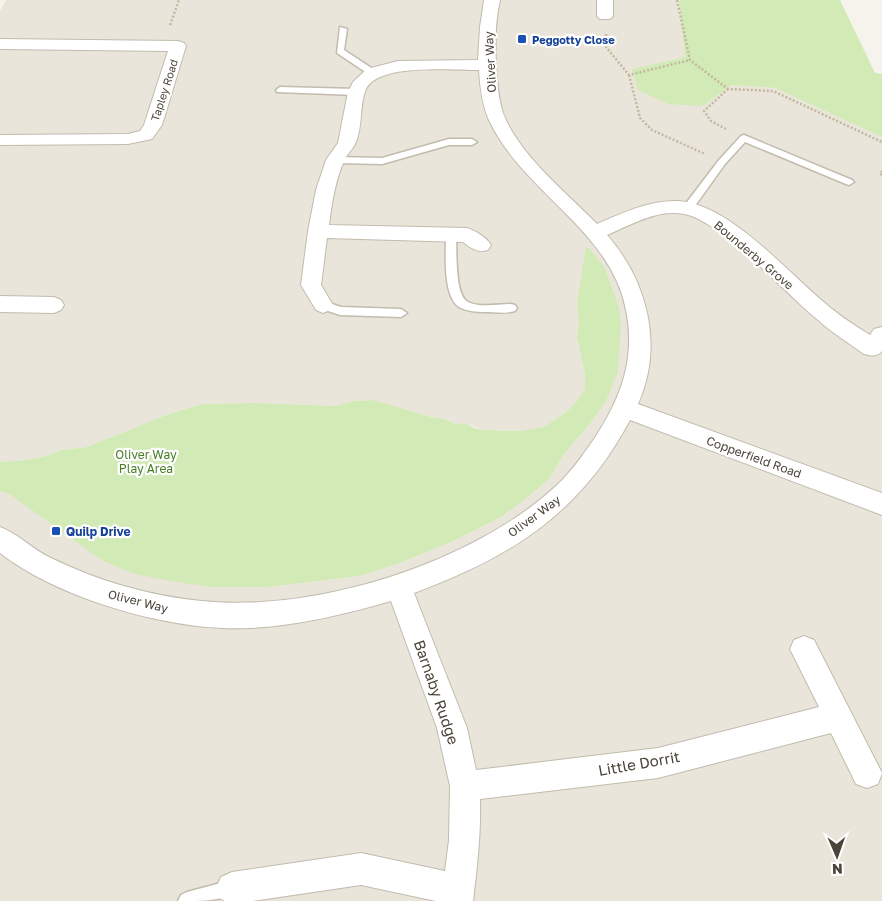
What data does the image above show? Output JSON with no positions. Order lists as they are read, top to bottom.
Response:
{
  "streets": {
    "street": [
      "Oliver Way",
      "Tapley Road",
      "Bounderby Grove",
      "Copperfield Road",
      "Barnaby Rudge",
      "Little Dorrit"
    ]
  },
  "crossings": [
    ["Oliver Way", "Bounderby Grove"],
    ["Oliver Way", "Copperfield Road"],
    ["Oliver Way", "Barnaby Rudge"],
    ["Barnaby Rudge", "Little Dorrit"]
  ],
  "parks": ["Oliver Way Play Area"],
  "places": {
    "transit": ["Peggotty Close", "Quilp Drive"]
  },
  "north": "bottom"
}
